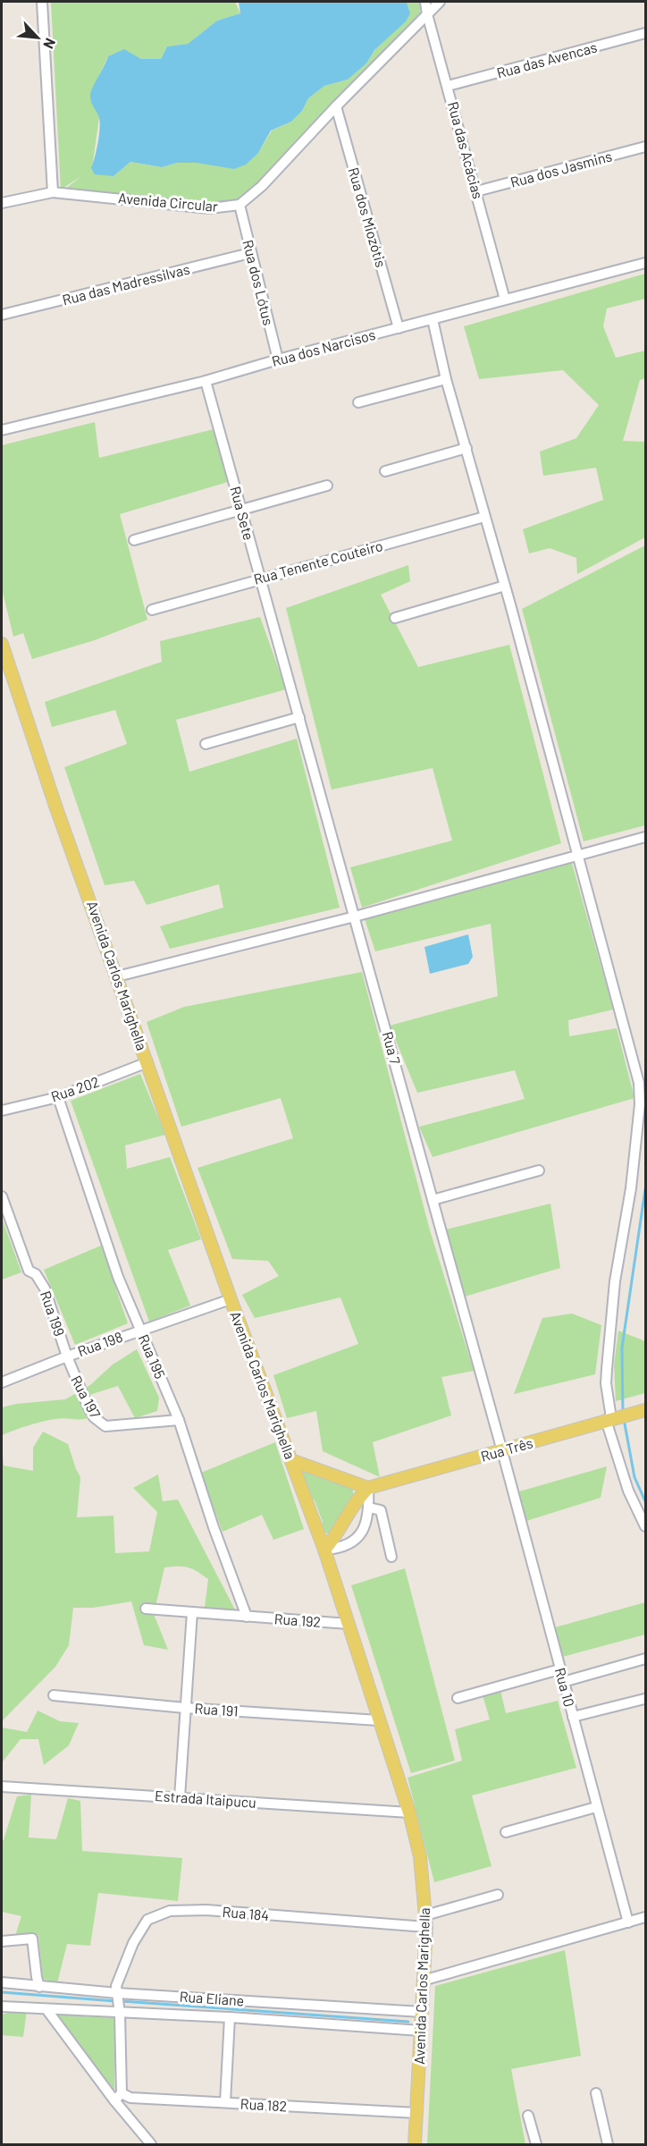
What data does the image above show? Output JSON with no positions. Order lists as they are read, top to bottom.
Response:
{
  "streets": {
    "main road": ["Avenida Carlos Marighella", "Rua Três"],
    "street": [
      "Rua das Avencas",
      "Rua das Acácias",
      "Rua dos Jasmins",
      "Avenida Circular",
      "Rua dos Miozótis",
      "Rua dos Lótus",
      "Rua das Madressilvas",
      "Rua dos Narcisos",
      "Rua Sete",
      "Rua Tenente Couteiro",
      "Rua 7",
      "Rua 202",
      "Rua 199",
      "Rua 198",
      "Rua 195",
      "Rua 197",
      "Rua 192",
      "Rua 10",
      "Rua 191",
      "Estrada Itaipucu",
      "Rua 184",
      "Rua Eliane",
      "Rua 182"
    ]
  },
  "crossings": [
    ["Rua das Avencas", "Rua das Acácias"],
    ["Rua das Acácias", "Rua dos Jasmins"],
    ["Rua das Acácias", "Avenida Circular"],
    ["Rua das Acácias", "Rua dos Narcisos"],
    ["Avenida Circular", "Rua dos Miozótis"],
    ["Avenida Circular", "Rua dos Lótus"],
    ["Rua dos Miozótis", "Rua dos Narcisos"],
    ["Rua dos Lótus", "Rua das Madressilvas"],
    ["Rua dos Lótus", "Rua dos Narcisos"],
    ["Rua dos Narcisos", "Rua Sete"],
    ["Rua Sete", "Rua Tenente Couteiro"],
    ["Rua Sete", "Rua 7"],
    ["Avenida Carlos Marighella", "Rua 202"],
    ["Avenida Carlos Marighella", "Rua 198"],
    ["Avenida Carlos Marighella", "Rua 192"],
    ["Avenida Carlos Marighella", "Rua 191"],
    ["Avenida Carlos Marighella", "Estrada Itaipucu"],
    ["Avenida Carlos Marighella", "Rua 184"],
    ["Avenida Carlos Marighella", "Rua Eliane"],
    ["Avenida Carlos Marighella", "Rua 182"],
    ["Rua 7", "Rua Três"],
    ["Rua 7", "Rua 10"],
    ["Rua 202", "Rua 195"],
    ["Rua 199", "Rua 198"],
    ["Rua 199", "Rua 197"],
    ["Rua 198", "Rua 195"],
    ["Rua 198", "Rua 197"],
    ["Rua 195", "Rua 197"],
    ["Rua 195", "Rua 192"],
    ["Rua Três", "Rua 10"],
    ["Rua 184", "Rua Eliane"],
    ["Rua 184", "Rua 182"]
  ],
  "north": "bottom right"
}
